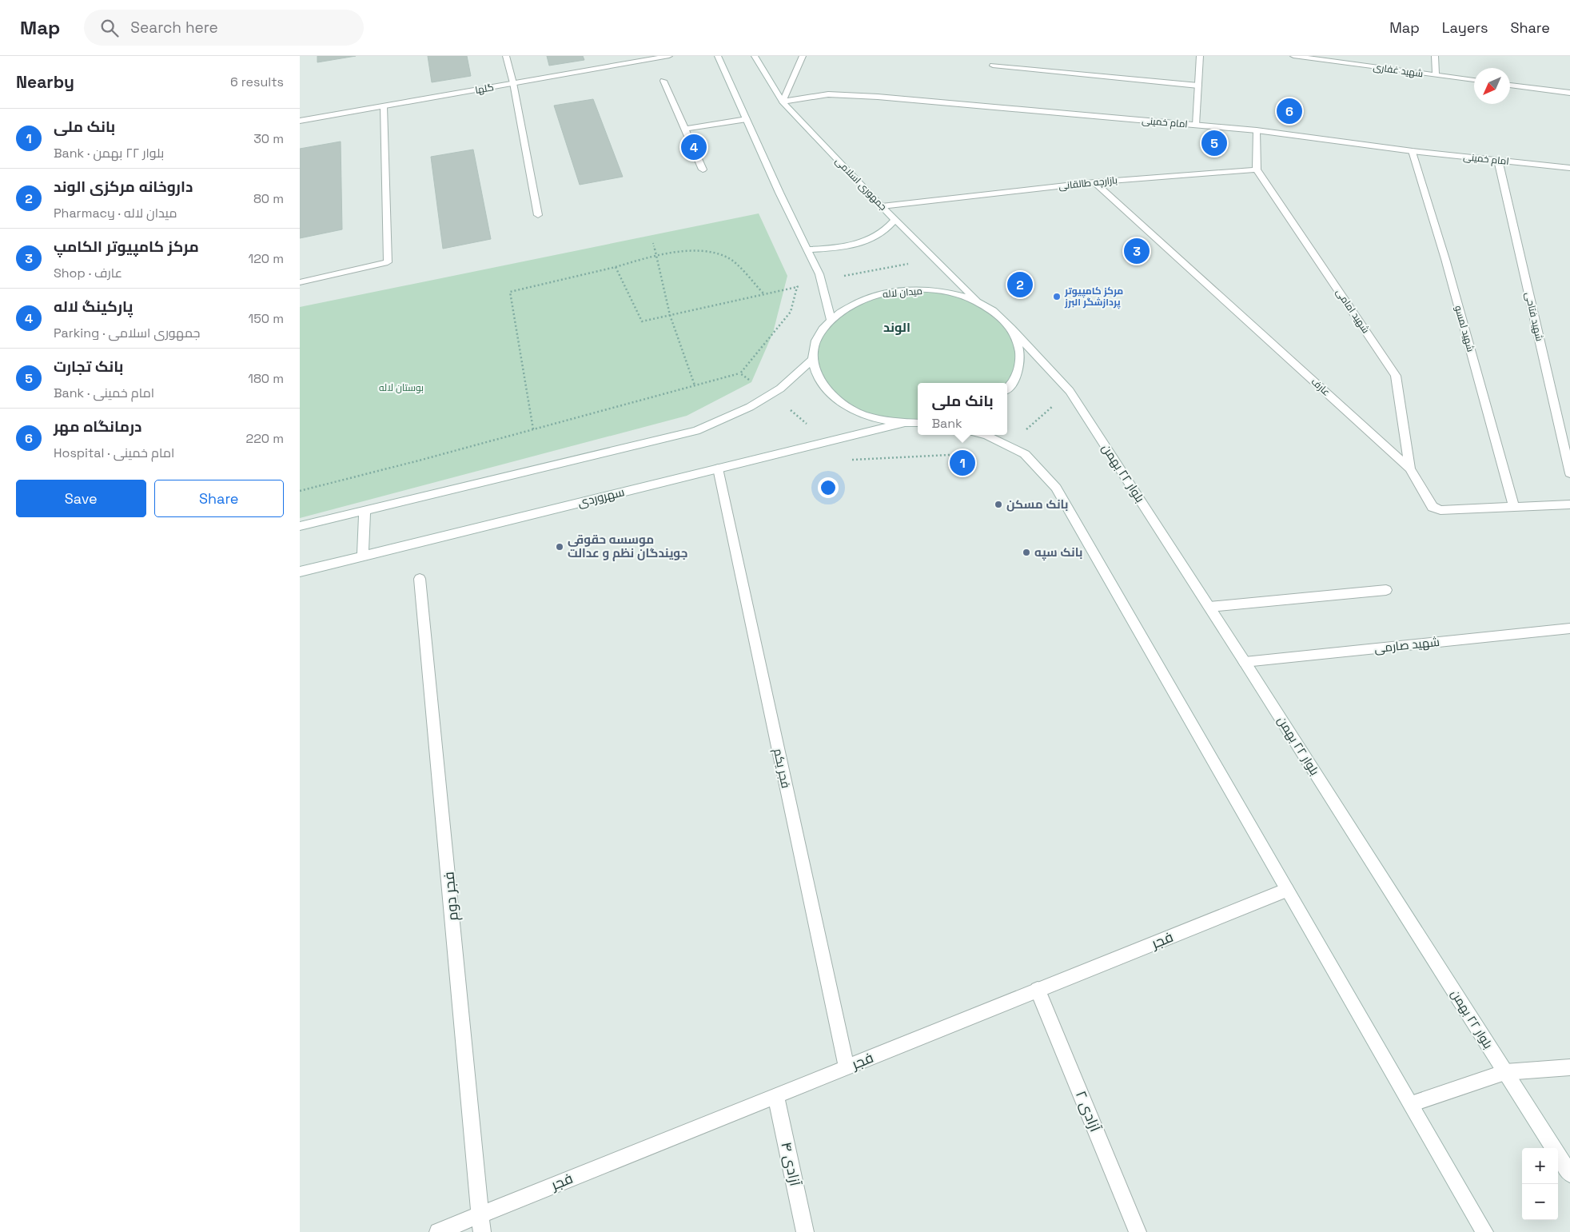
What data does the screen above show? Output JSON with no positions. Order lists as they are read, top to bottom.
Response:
{
  "streets": {
    "street": [
      "شهید غفاری",
      "گلها",
      "امام خمینی",
      "بازارچه طالقانی",
      "جمهوری اسلامی",
      "میدان لاله",
      "شهید امامی",
      "شهید فتاحی",
      "شهید لمسو",
      "عارف",
      "بلوار ۲۲ بهمن",
      "سهروردی",
      "شهید صارمی",
      "فجر یکم",
      "فجر دوم",
      "فجر",
      "آزادی ۲",
      "آزادی ۴"
    ]
  },
  "crossings": [
    ["امام خمینی", "جمهوری اسلامی"],
    ["امام خمینی", "شهید فتاحی"],
    ["امام خمینی", "شهید لمسو"],
    ["بازارچه طالقانی", "جمهوری اسلامی"],
    ["بازارچه طالقانی", "شهید امامی"],
    ["بازارچه طالقانی", "عارف"],
    ["جمهوری اسلامی", "میدان لاله"],
    ["میدان لاله", "بلوار ۲۲ بهمن"],
    ["میدان لاله", "سهروردی"],
    ["شهید امامی", "عارف"],
    ["شهید لمسو", "عارف"],
    ["بلوار ۲۲ بهمن", "شهید صارمی"],
    ["سهروردی", "فجر یکم"],
    ["فجر یکم", "فجر"],
    ["فجر دوم", "فجر"],
    ["فجر", "آزادی ۲"],
    ["فجر", "آزادی ۴"]
  ],
  "districts": ["الوند"],
  "parks": ["بوستان لاله"],
  "places": [
    "مرکز کامپیوتر پردازشگر البرز",
    "بانک مسکن",
    "موسسه حقوقی جویندگان نظم و عدالت",
    "بانک سپه"
  ],
  "north": "bottom left",
  "page": {
    "header": "Map",
    "search": "Search here",
    "nav": ["Map", "Layers", "Share"],
    "heading": ["Nearby", "6 results"],
    "pins": [
      "6",
      "5",
      "4",
      "3",
      "2",
      "1"
    ],
    "list": [
      {
        "mark": "1",
        "name": "بانک ملی",
        "note": "Bank · بلوار ۲۲ بهمن",
        "value": "30 m"
      },
      {
        "mark": "2",
        "name": "داروخانه مرکزی الوند",
        "note": "Pharmacy · میدان لاله",
        "value": "80 m"
      },
      {
        "mark": "3",
        "name": "مرکز کامپیوتر الکامپ",
        "note": "Shop · عارف",
        "value": "120 m"
      },
      {
        "mark": "4",
        "name": "پارکینگ لاله",
        "note": "Parking · جمهوری اسلامی",
        "value": "150 m"
      },
      {
        "mark": "5",
        "name": "بانک تجارت",
        "note": "Bank · امام خمینی",
        "value": "180 m"
      },
      {
        "mark": "6",
        "name": "درمانگاه مهر",
        "note": "Hospital · امام خمینی",
        "value": "220 m"
      }
    ],
    "popup": ["بانک ملی", "Bank"],
    "buttons": ["Save", "Share"],
    "map_buttons": ["+", "−"]
  }
}
